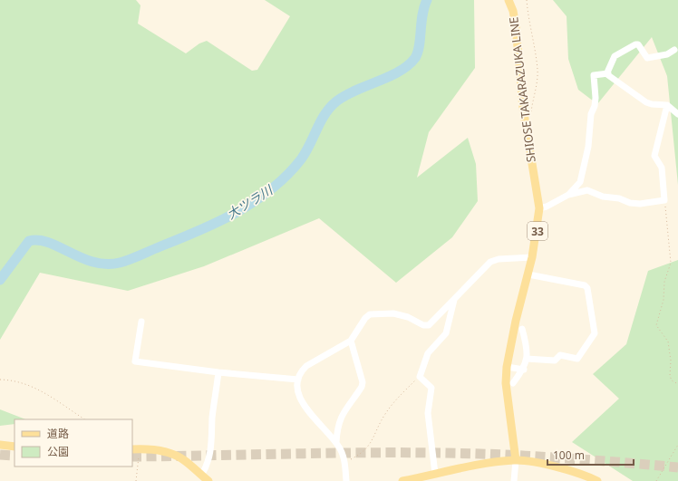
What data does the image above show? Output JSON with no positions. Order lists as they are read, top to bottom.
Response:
{
  "streets": {
    "main road": ["SHIOSE TAKARAZUKA LINE", "33"]
  },
  "water": ["大ツラ川"],
  "legend": ["道路", "公園"],
  "scale_bar": "100 m"
}
